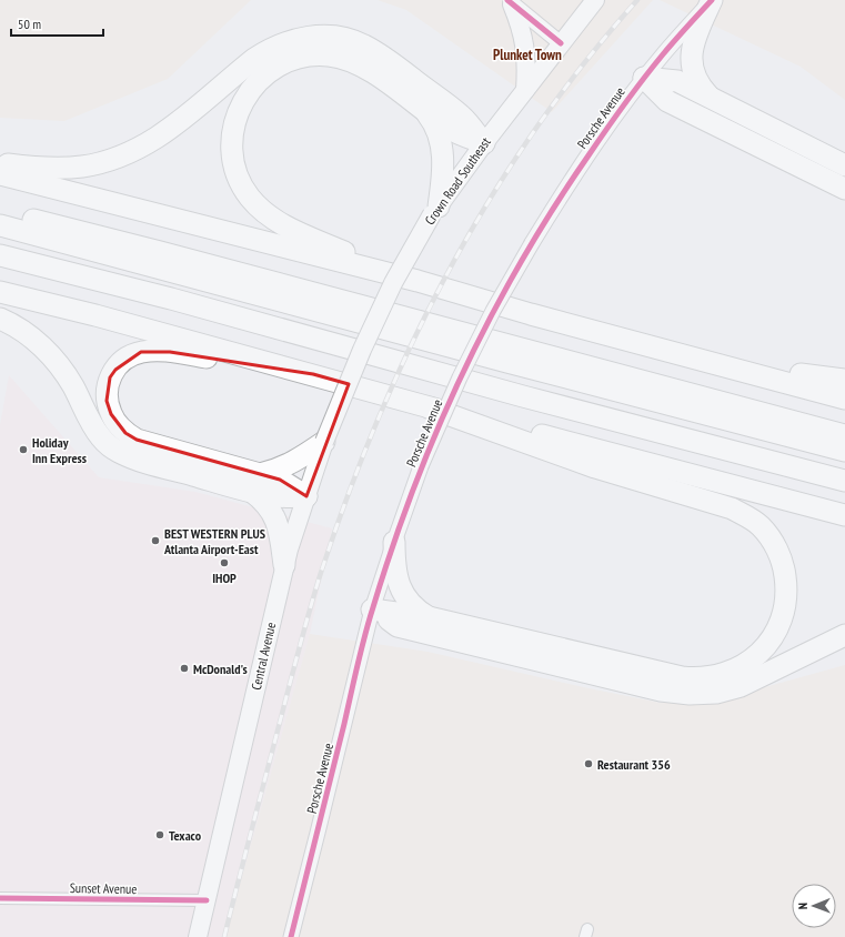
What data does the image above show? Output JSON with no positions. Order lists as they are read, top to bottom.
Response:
{
  "streets": {
    "main road": ["Crown Road Southeast", "Central Avenue"],
    "street": ["Porsche Avenue", "Sunset Avenue"]
  },
  "crossings": [
    ["Crown Road Southeast", "Central Avenue"],
    ["Central Avenue", "Sunset Avenue"]
  ],
  "districts": ["Plunket Town"],
  "places": [
    "Holiday Inn Express",
    "BEST WESTERN PLUS Atlanta Airport-East",
    "IHOP",
    "McDonald's",
    "Restaurant 356",
    "Texaco"
  ],
  "scale_bar": "50 m",
  "north": "left"
}
